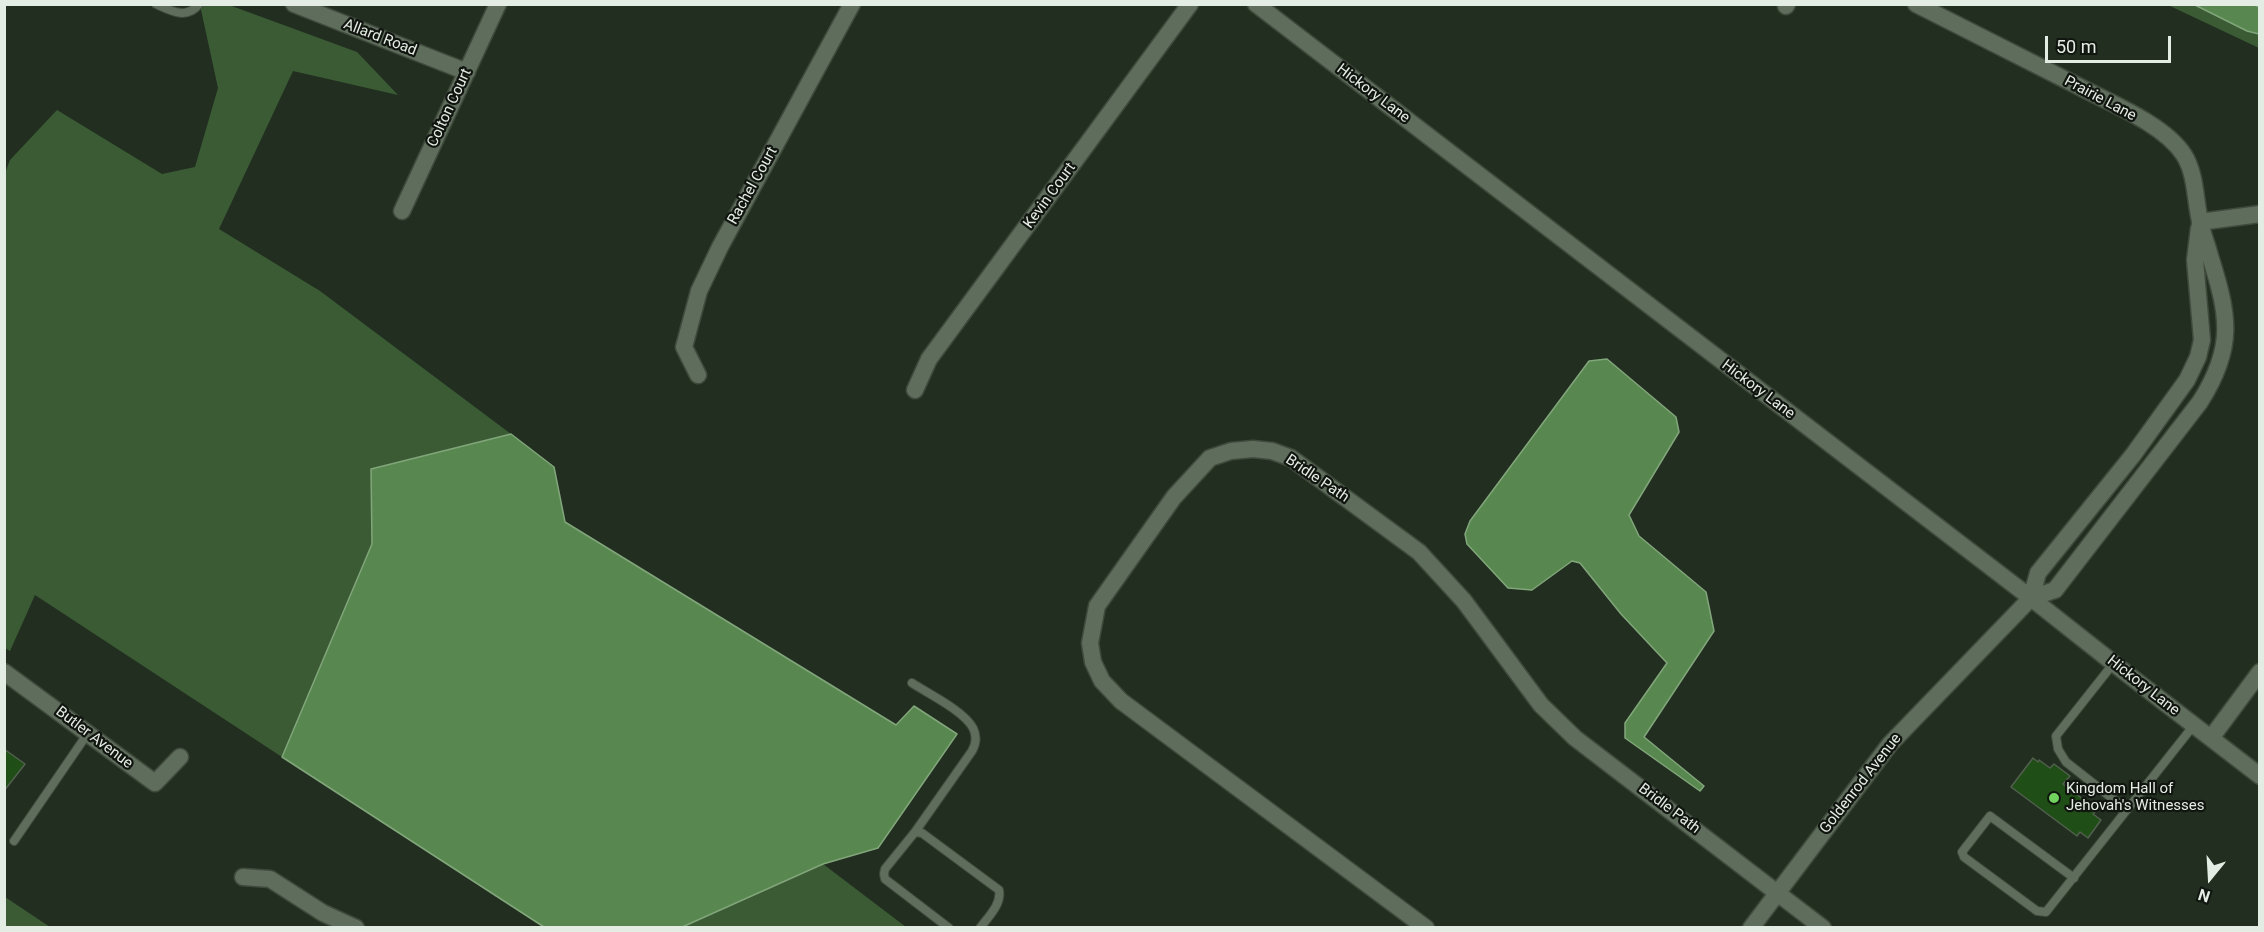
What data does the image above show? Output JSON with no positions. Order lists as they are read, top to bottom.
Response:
{
  "streets": {
    "street": [
      "Allard Road",
      "Hickory Lane",
      "Prairie Lane",
      "Colton Court",
      "Rachel Court",
      "Kevin Court",
      "Bridle Path",
      "Butler Avenue",
      "Goldenrod Avenue"
    ]
  },
  "crossings": [
    ["Allard Road", "Colton Court"],
    ["Hickory Lane", "Prairie Lane"],
    ["Hickory Lane", "Goldenrod Avenue"],
    ["Prairie Lane", "Goldenrod Avenue"],
    ["Bridle Path", "Goldenrod Avenue"]
  ],
  "places": ["Kingdom Hall of Jehovah's Witnesses"],
  "scale_bar": "50 m",
  "north": "bottom"
}
